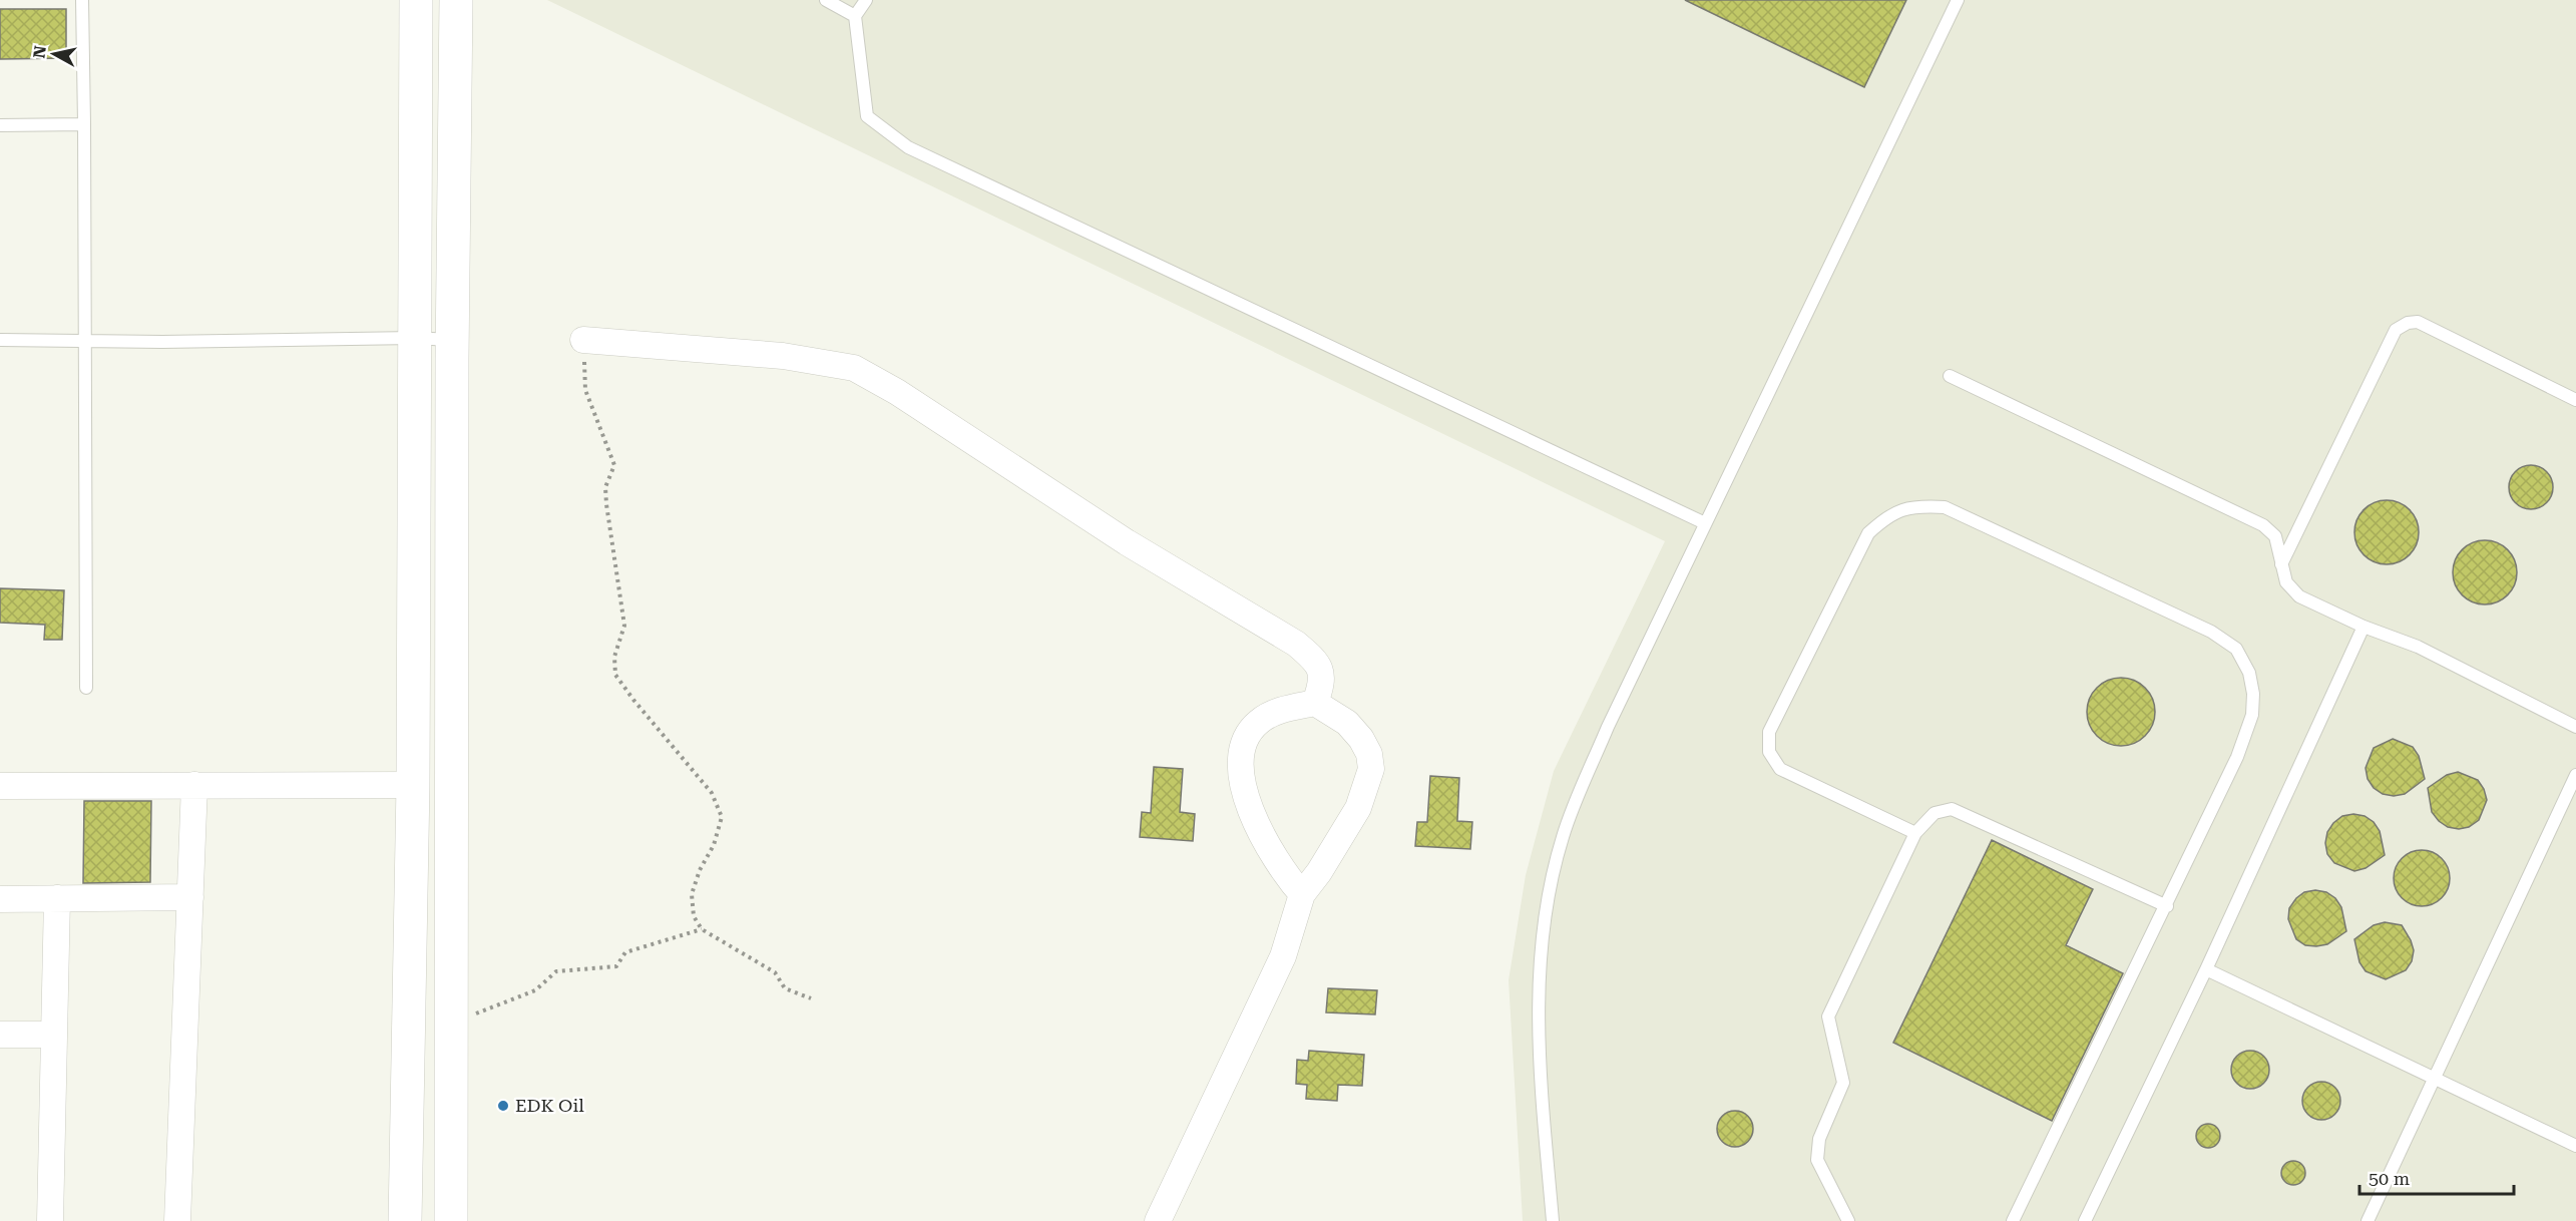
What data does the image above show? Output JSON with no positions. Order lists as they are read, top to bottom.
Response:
{
  "places": ["EDK Oil"],
  "scale_bar": "50 m",
  "north": "left"
}
